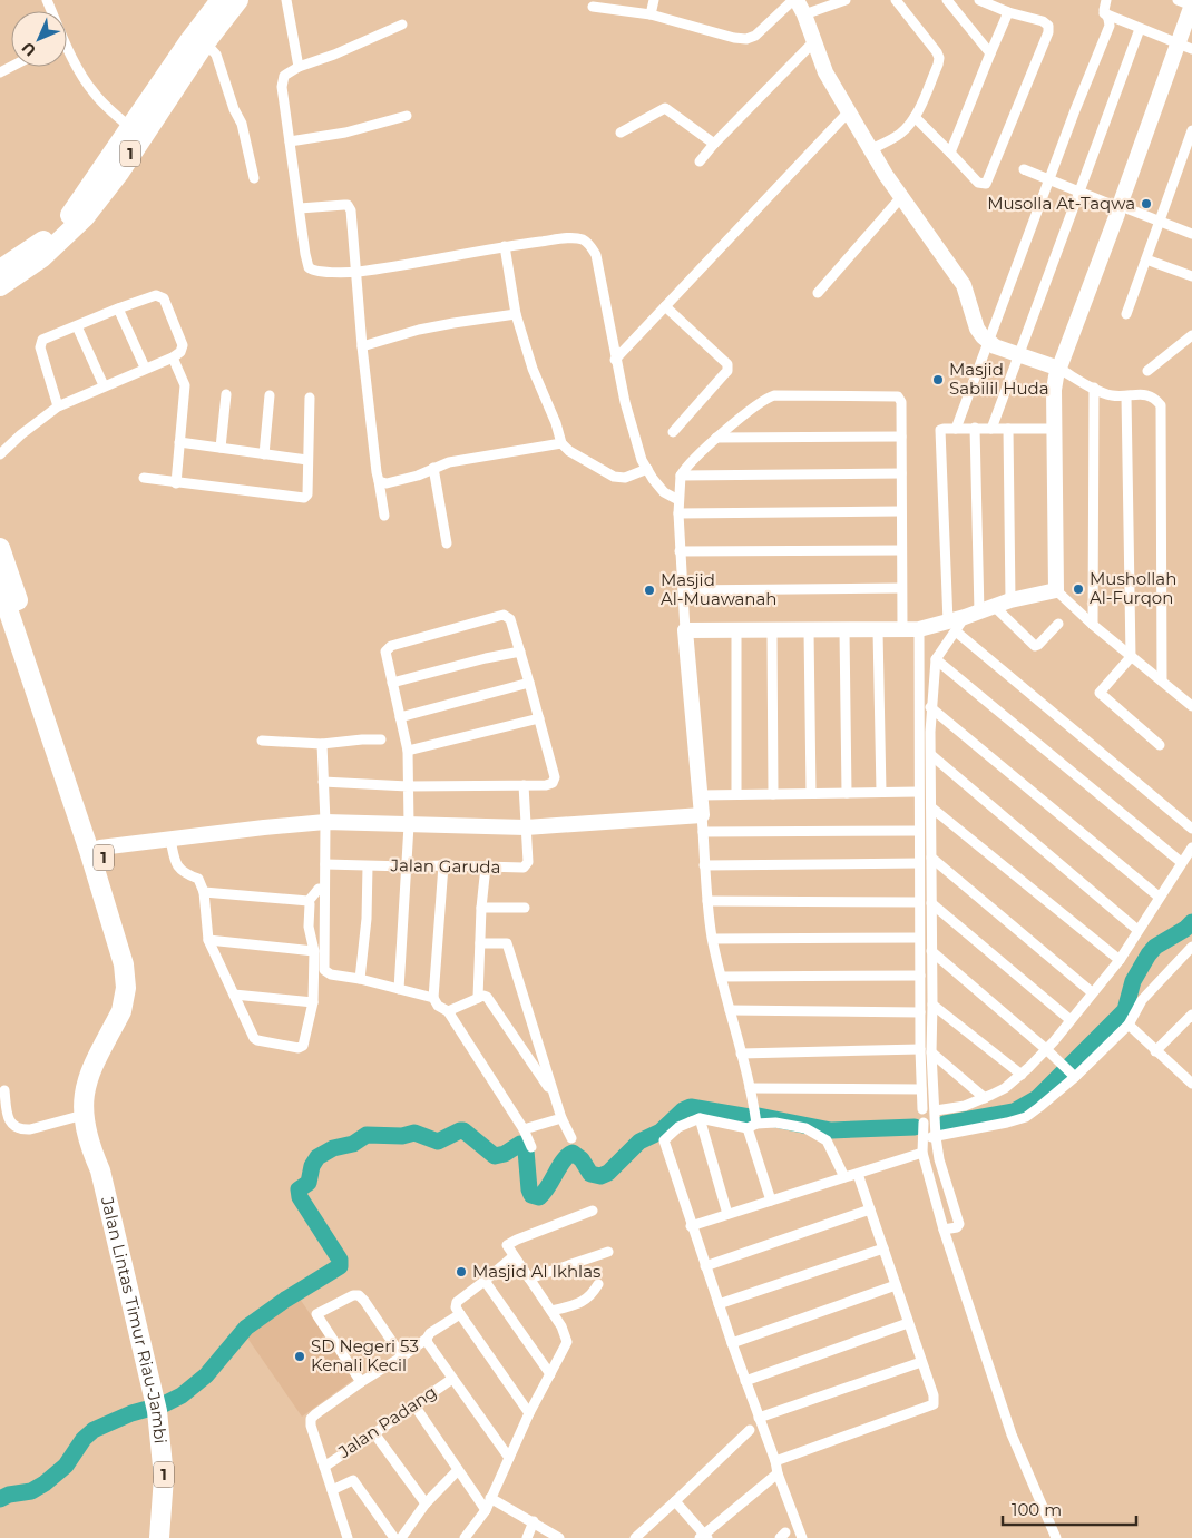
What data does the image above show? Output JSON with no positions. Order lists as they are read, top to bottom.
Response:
{
  "streets": {
    "highway": ["1", "Jalan Lintas Timur Riau-Jambi"],
    "street": ["Jalan Garuda", "Jalan Padang"]
  },
  "places": [
    "Musolla At-Taqwa",
    "Masjid Sabilil Huda",
    "Mushollah Al-Furqon",
    "Masjid Al-Muawanah",
    "Masjid Al Ikhlas",
    "SD Negeri 53 Kenali Kecil"
  ],
  "scale_bar": "100 m",
  "north": "bottom left"
}
